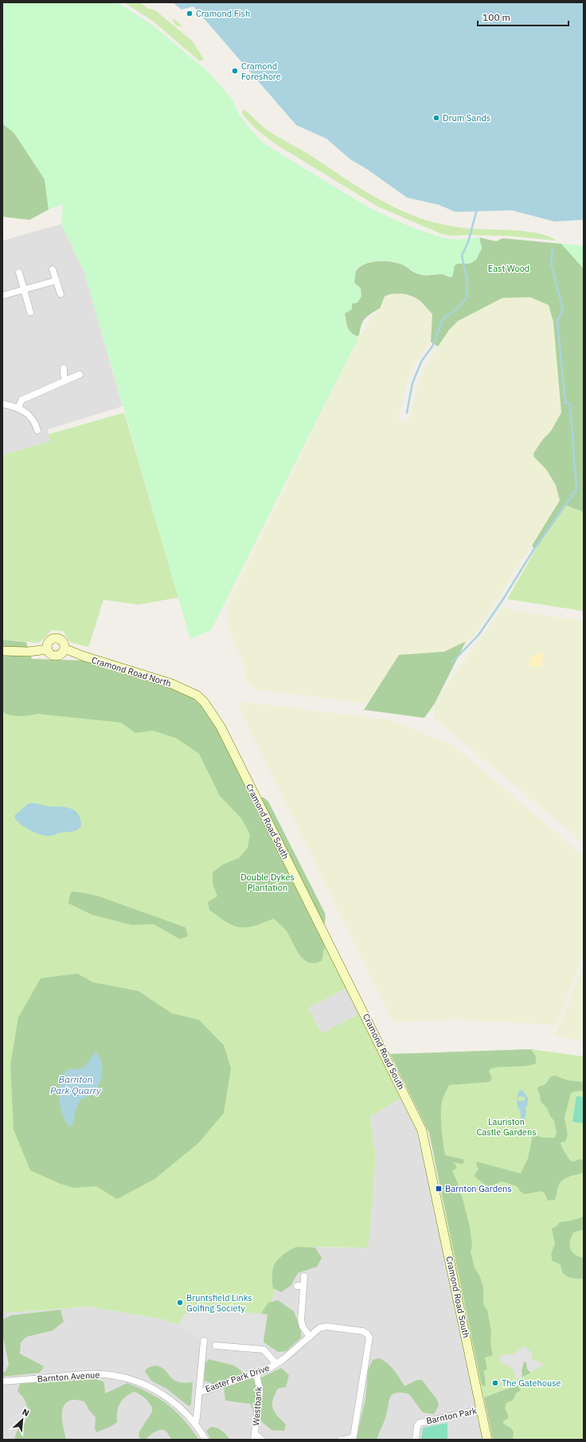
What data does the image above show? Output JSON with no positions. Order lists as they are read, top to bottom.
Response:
{
  "streets": {
    "street": [
      "Cramond Road North",
      "Cramond Road South",
      "Barnton Avenue",
      "Easter Park Drive",
      "Westbank",
      "Barnton Park"
    ]
  },
  "crossings": [
    ["Cramond Road North", "Cramond Road South"],
    ["Cramond Road South", "Barnton Park"],
    ["Easter Park Drive", "Westbank"]
  ],
  "water": ["Barnton Park Quarry"],
  "parks": ["East Wood", "Double Dykes Plantation", "Lauriston Castle Gardens"],
  "places": {
    "other": [
      "Cramond Fish",
      "Cramond Foreshore",
      "Drum Sands",
      "Bruntsfield Links Golfing Society",
      "The Gatehouse"
    ],
    "transit": ["Barnton Gardens"]
  },
  "scale_bar": "100 m",
  "north": "top right"
}
